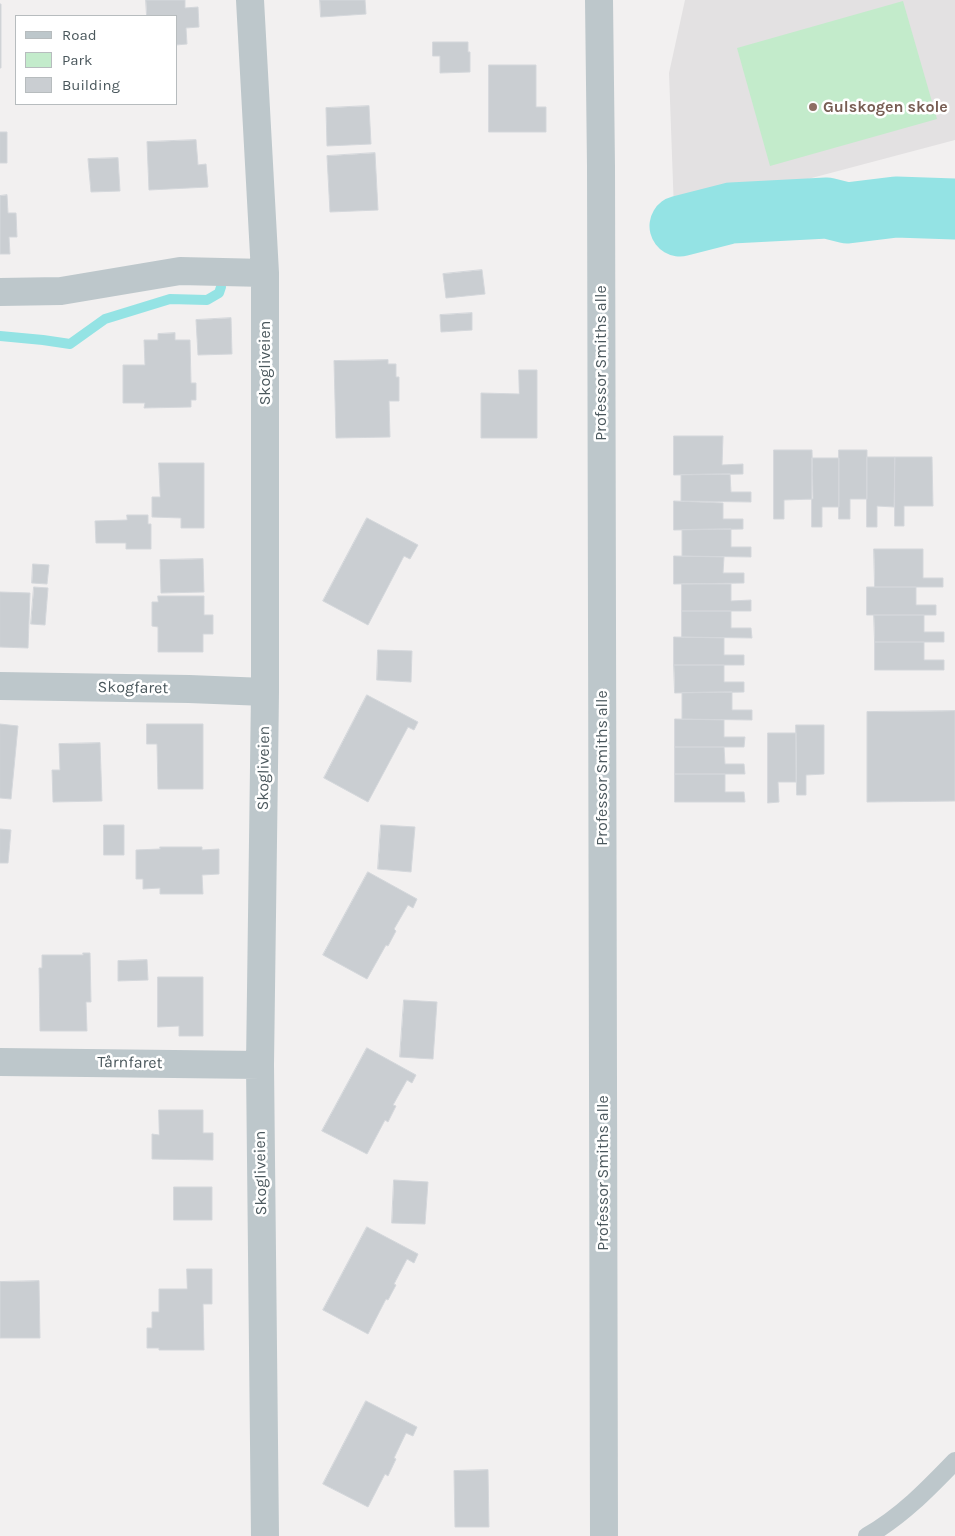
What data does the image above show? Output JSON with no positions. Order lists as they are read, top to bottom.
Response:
{
  "streets": {
    "street": [
      "Skogliveien",
      "Professor Smiths alle",
      "Skogfaret",
      "Tårnfaret"
    ]
  },
  "crossings": [
    ["Skogliveien", "Skogfaret"],
    ["Skogliveien", "Tårnfaret"]
  ],
  "places": ["Gulskogen skole"],
  "legend": ["Road", "Park", "Building"]
}
